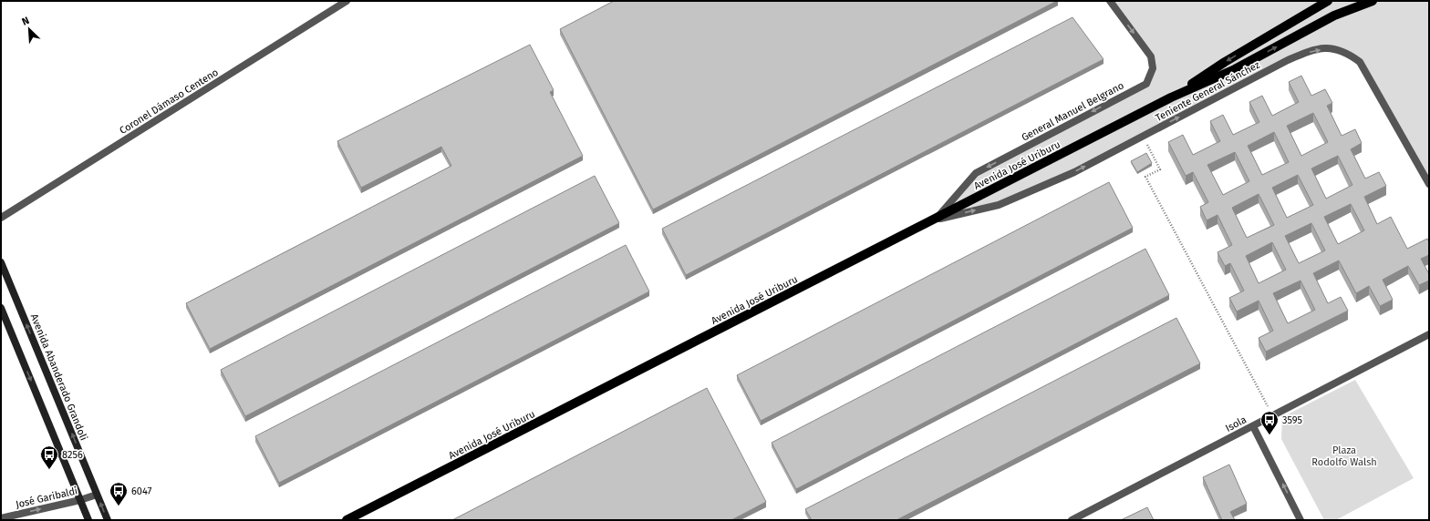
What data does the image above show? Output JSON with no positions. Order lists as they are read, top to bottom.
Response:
{
  "streets": {
    "main road": ["Avenida José Uriburu"],
    "street": [
      "Teniente General Sánchez",
      "Coronel Dámaso Centeno",
      "General Manuel Belgrano",
      "Avenida Abanderado Grandoli",
      "Isola",
      "José Garibaldi"
    ]
  },
  "crossings": [
    ["Teniente General Sánchez", "General Manuel Belgrano"],
    ["Teniente General Sánchez", "Avenida José Uriburu"],
    ["General Manuel Belgrano", "Avenida José Uriburu"],
    ["Avenida Abanderado Grandoli", "José Garibaldi"]
  ],
  "one_way": ["Teniente General Sánchez", "José Garibaldi"],
  "parks": ["Plaza Rodolfo Walsh"],
  "places": {
    "bus stop": ["3595", "8256", "6047"]
  },
  "north": "top left"
}
